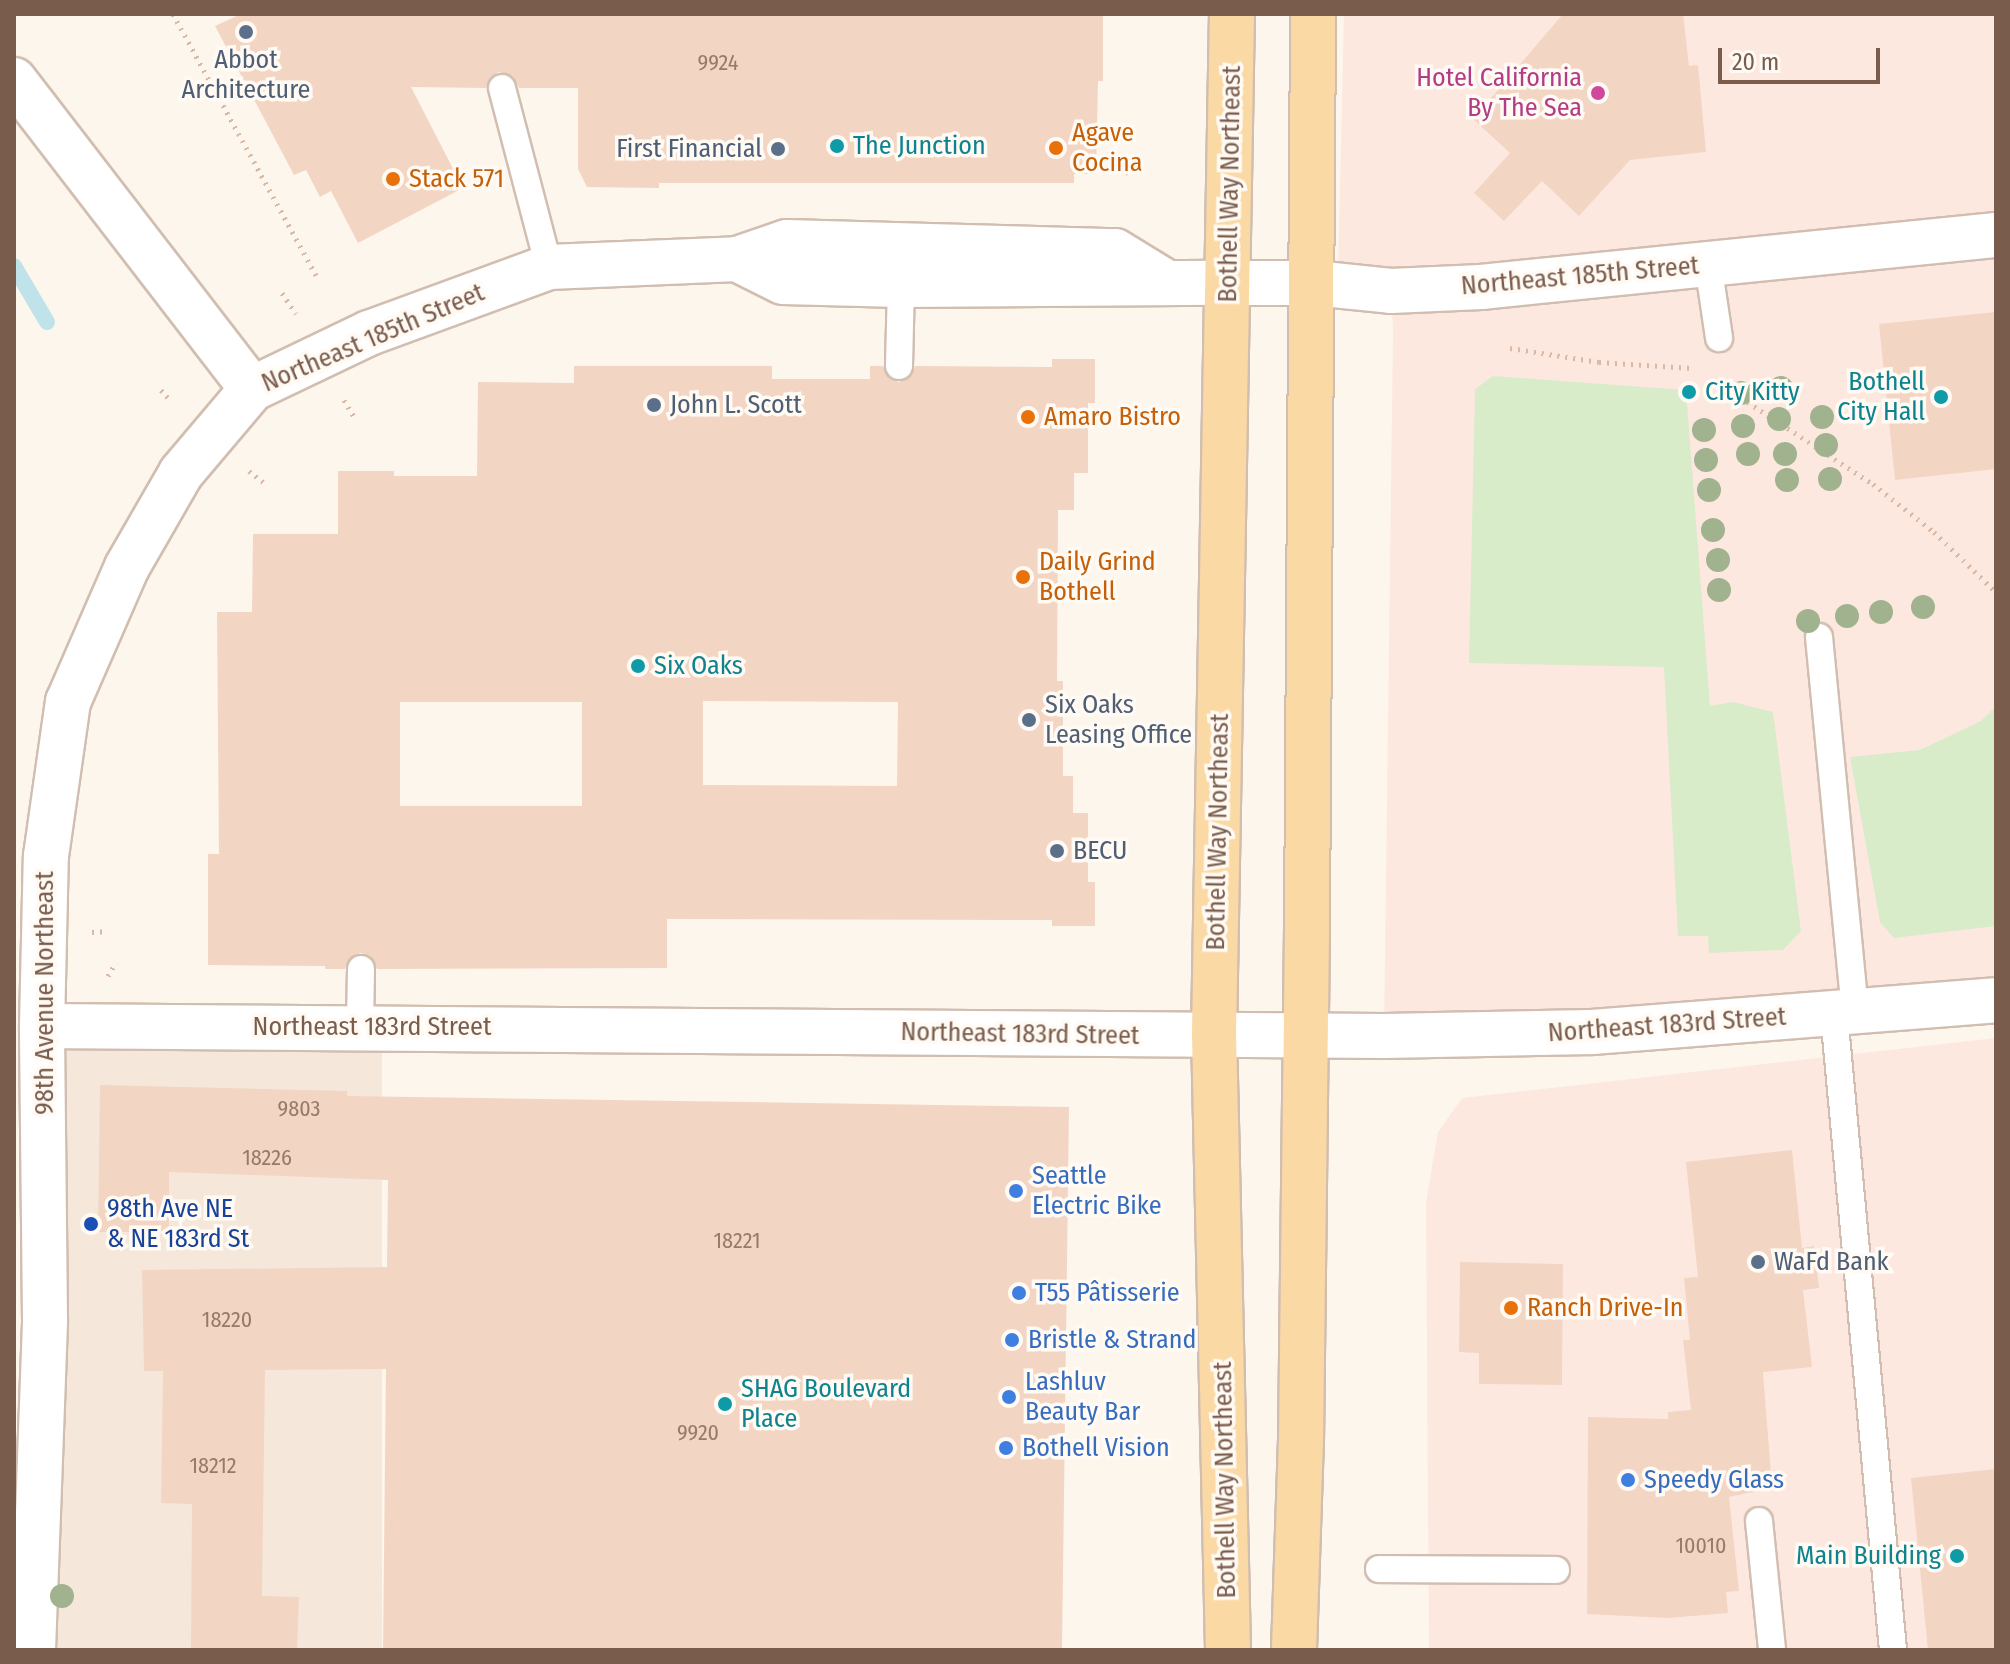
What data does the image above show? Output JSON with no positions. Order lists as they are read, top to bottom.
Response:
{
  "streets": {
    "main road": ["Bothell Way Northeast"],
    "street": ["Northeast 185th Street", "98th Avenue Northeast", "Northeast 183rd Street"]
  },
  "crossings": [
    ["Bothell Way Northeast", "Northeast 185th Street"],
    ["Bothell Way Northeast", "Northeast 183rd Street"],
    ["Northeast 185th Street", "98th Avenue Northeast"],
    ["98th Avenue Northeast", "Northeast 183rd Street"]
  ],
  "places": [
    "Abbot Architecture",
    "Hotel California By The Sea",
    "The Junction",
    "Agave Cocina",
    "First Financial",
    "Stack 571",
    "City Kitty",
    "Bothell City Hall",
    "John L. Scott",
    "Amaro Bistro",
    "Daily Grind Bothell",
    "Six Oaks",
    "Six Oaks Leasing Office",
    "BECU",
    "Seattle Electric Bike",
    "98th Ave NE & NE 183rd St",
    "WaFd Bank",
    "T55 Pâtisserie",
    "Ranch Drive-In",
    "Bristle & Strand",
    "Lashluv Beauty Bar",
    "SHAG Boulevard Place",
    "Bothell Vision",
    "Speedy Glass",
    "Main Building"
  ],
  "house_numbers": [
    "9924",
    "9803",
    "18226",
    "18221",
    "18220",
    "9920",
    "18212",
    "10010"
  ],
  "scale_bar": "20 m"
}
